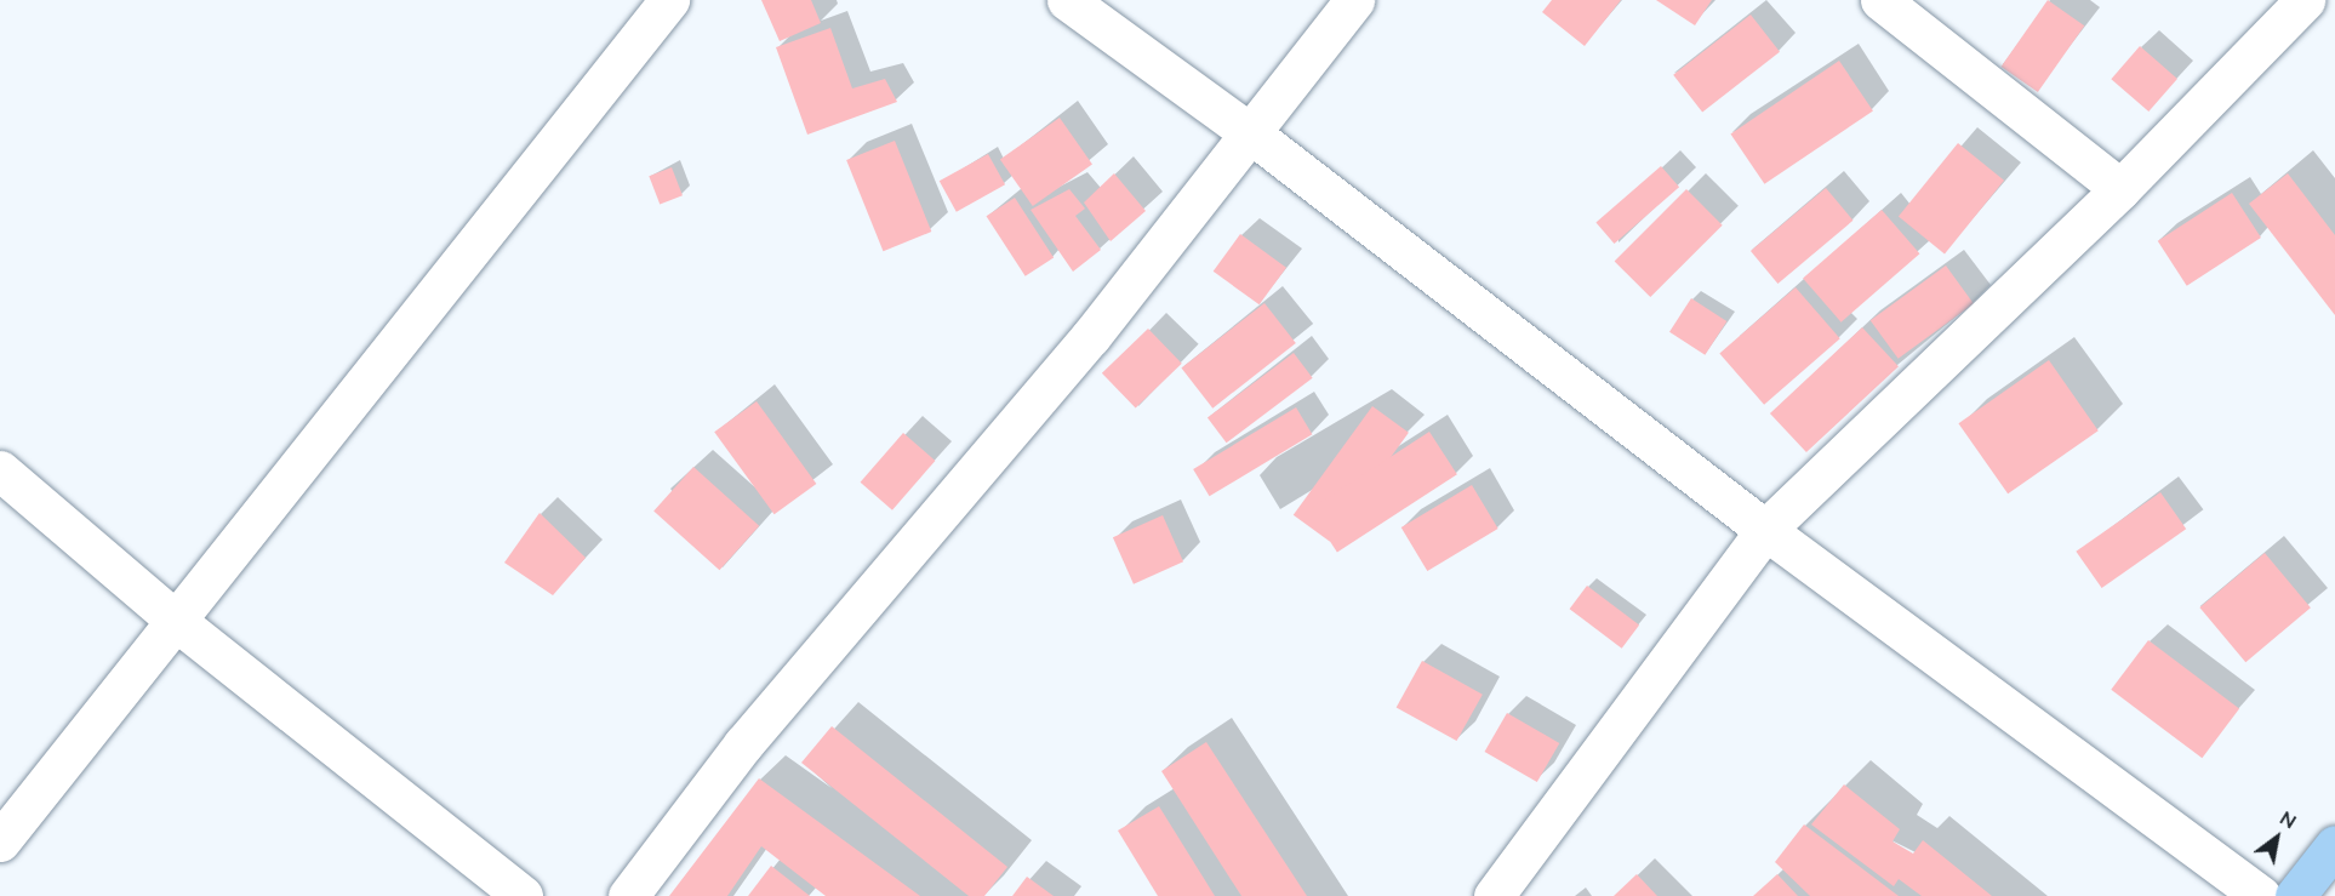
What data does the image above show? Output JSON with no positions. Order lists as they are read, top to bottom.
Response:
{
  "north": "top right"
}
